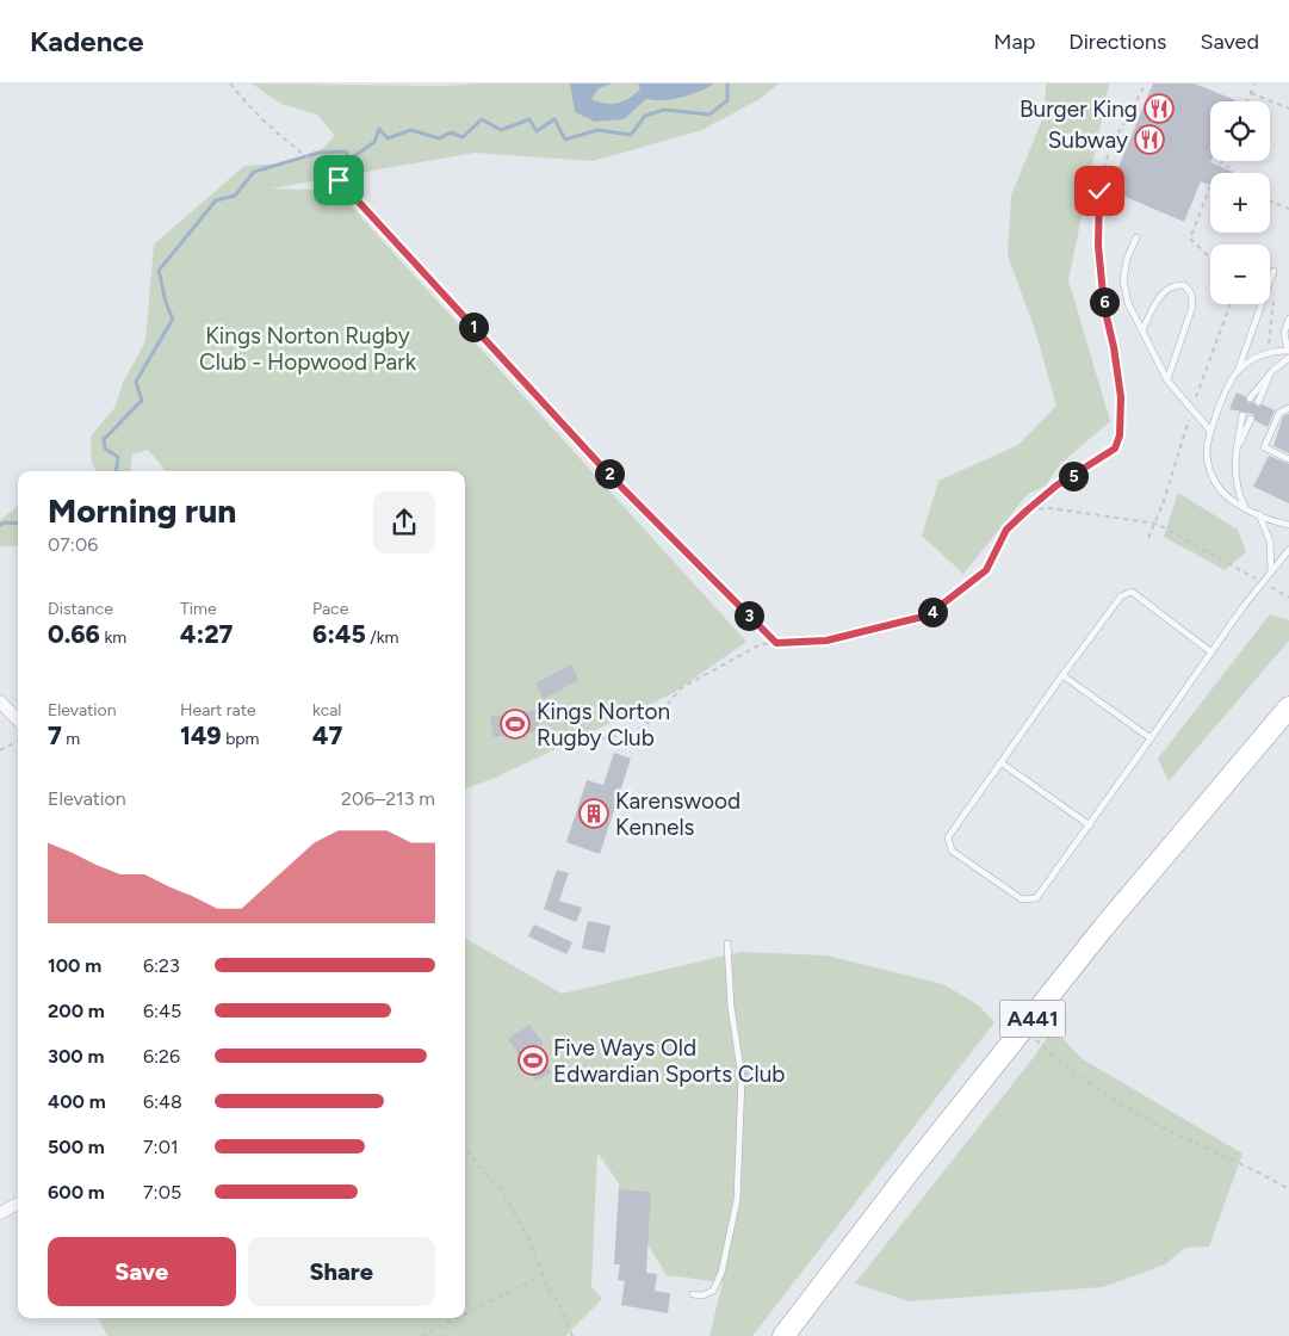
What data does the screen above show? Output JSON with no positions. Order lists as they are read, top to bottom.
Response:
{
  "streets": {
    "highway": ["A441"]
  },
  "parks": ["Kings Norton Rugby Club - Hopwood Park"],
  "places": {
    "restaurant": ["Burger King", "Subway"],
    "sports": ["Kings Norton Rugby Club", "Five Ways Old Edwardian Sports Club"],
    "building": ["Karenswood Kennels"]
  },
  "page": {
    "header": "Kadence",
    "nav": ["Map", "Directions", "Saved"],
    "map_buttons": ["+", "−"],
    "pins": [
      "6",
      "1",
      "2",
      "5",
      "4",
      "3"
    ],
    "heading": ["Morning run", "07:06"],
    "stats": [
      ["Distance", "0.66 km"],
      ["Time", "4:27"],
      ["Pace", "6:45 /km"],
      ["Elevation", "7 m"],
      ["Heart rate", "149 bpm"],
      ["kcal", "47"]
    ],
    "chart": ["Elevation", "206–213 m"],
    "list": [
      {
        "name": "100 m",
        "note": "6:23"
      },
      {
        "name": "200 m",
        "note": "6:45"
      },
      {
        "name": "300 m",
        "note": "6:26"
      },
      {
        "name": "400 m",
        "note": "6:48"
      },
      {
        "name": "500 m",
        "note": "7:01"
      },
      {
        "name": "600 m",
        "note": "7:05"
      }
    ],
    "buttons": ["Save", "Share"]
  }
}
